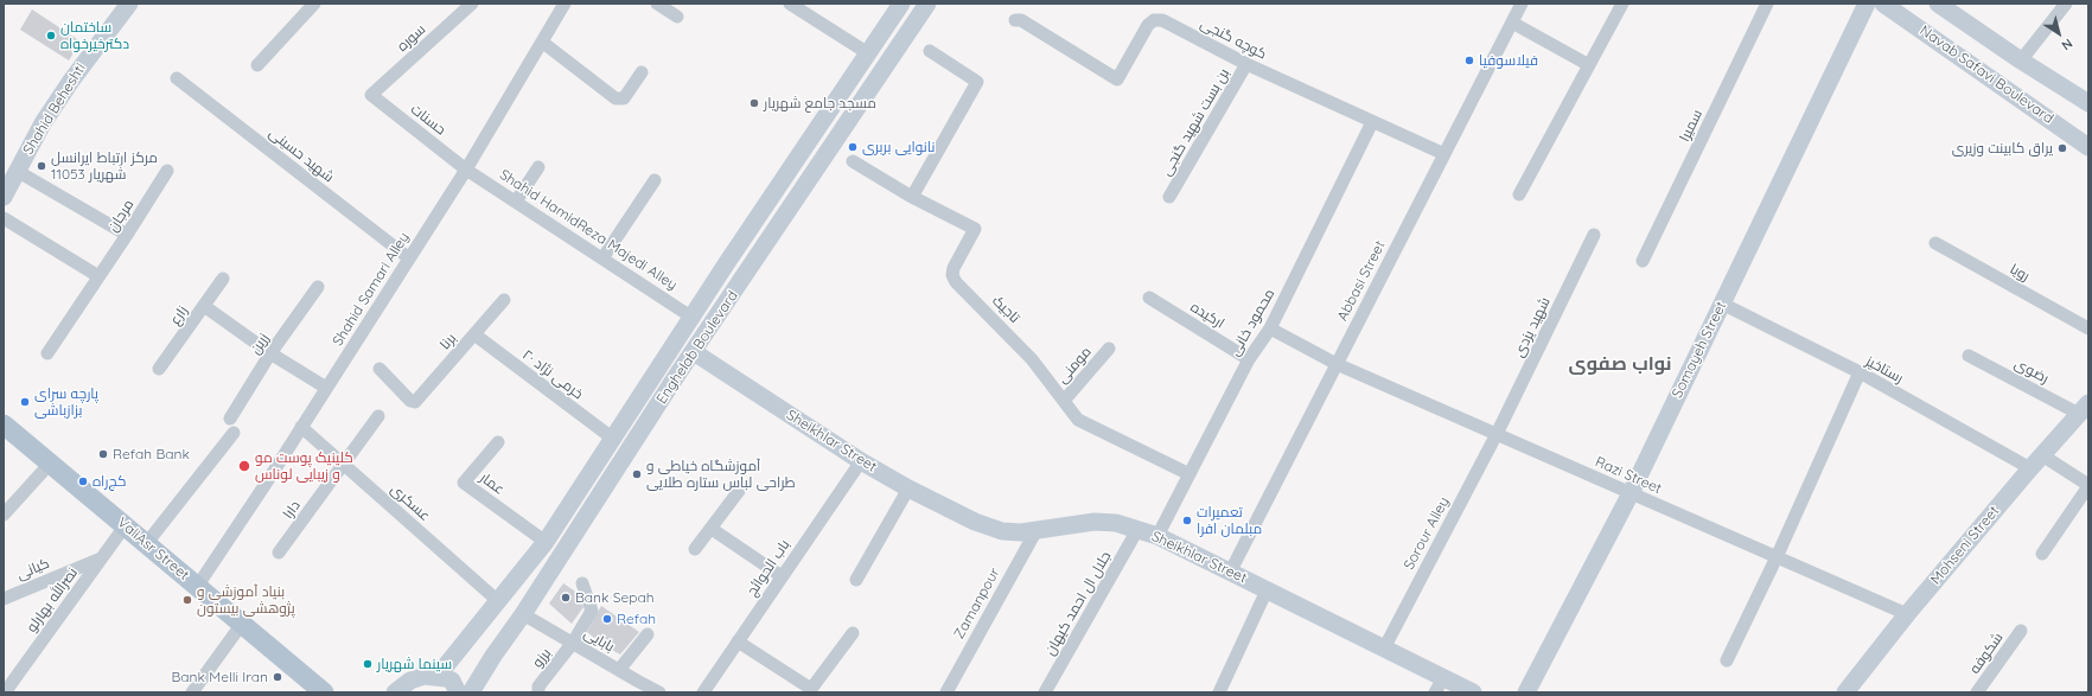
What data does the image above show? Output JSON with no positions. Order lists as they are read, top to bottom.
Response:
{
  "streets": {
    "main road": ["ValiAsr Street"],
    "street": [
      "سوره",
      "کوچه گنجی",
      "Navab Safavi Boulevard",
      "Shahid Beheshti",
      "حسنات",
      "بن بست شهید گنجی",
      "سمیرا",
      "شهید حسینی",
      "مرجان",
      "Shahid HamidReza Majedi Alley",
      "رویا",
      "Abbasi Street",
      "Shahid Samari Alley",
      "تاجیک",
      "زارع",
      "ارکیده",
      "محمود خانی",
      "شهید یزدی",
      "برنا",
      "زرین",
      "Enghelab Boulevard",
      "Somayeh Street",
      "مومنی",
      "رستاخیز",
      "رضوی",
      "خرمی نژاد ۲۰",
      "Sheikhlar Street",
      "Razi Street",
      "عمار",
      "عسکری",
      "دارا",
      "Sorour Alley",
      "Mohseni Street",
      "باب الحوائج",
      "کیانی",
      "نصرالله بهارلو",
      "Zamanpour",
      "جلال ال احمد کیهان",
      "بابایی",
      "شکوفه",
      "برزو"
    ]
  },
  "crossings": [
    ["سوره", "حسنات"],
    ["کوچه گنجی", "بن بست شهید گنجی"],
    ["کوچه گنجی", "Abbasi Street"],
    ["کوچه گنجی", "محمود خانی"],
    ["حسنات", "Shahid HamidReza Majedi Alley"],
    ["حسنات", "Shahid Samari Alley"],
    ["شهید حسینی", "Shahid Samari Alley"],
    ["Shahid HamidReza Majedi Alley", "Shahid Samari Alley"],
    ["Shahid HamidReza Majedi Alley", "Enghelab Boulevard"],
    ["Abbasi Street", "Sheikhlar Street"],
    ["Abbasi Street", "Razi Street"],
    ["Shahid Samari Alley", "عسکری"],
    ["Shahid Samari Alley", "ValiAsr Street"],
    ["تاجیک", "محمود خانی"],
    ["تاجیک", "مومنی"],
    ["ارکیده", "محمود خانی"],
    ["محمود خانی", "Sheikhlar Street"],
    ["محمود خانی", "Razi Street"],
    ["شهید یزدی", "Razi Street"],
    ["شهید یزدی", "Sorour Alley"],
    ["برنا", "خرمی نژاد ۲۰"],
    ["Enghelab Boulevard", "خرمی نژاد ۲۰"],
    ["Enghelab Boulevard", "Sheikhlar Street"],
    ["Enghelab Boulevard", "عمار"],
    ["Enghelab Boulevard", "عسکری"],
    ["Enghelab Boulevard", "بابایی"],
    ["Somayeh Street", "رستاخیز"],
    ["Somayeh Street", "Razi Street"],
    ["رستاخیز", "Mohseni Street"],
    ["رضوی", "Mohseni Street"],
    ["Sheikhlar Street", "Sorour Alley"],
    ["Sheikhlar Street", "باب الحوائج"],
    ["Sheikhlar Street", "Zamanpour"],
    ["Sheikhlar Street", "جلال ال احمد کیهان"],
    ["Razi Street", "Sorour Alley"],
    ["Razi Street", "Mohseni Street"],
    ["عسکری", "دارا"],
    ["ValiAsr Street", "نصرالله بهارلو"],
    ["کیانی", "نصرالله بهارلو"],
    ["بابایی", "برزو"]
  ],
  "districts": ["نواب صفوی"],
  "places": [
    "ساختمان دکترخیرخواه",
    "فیلاسوفیا",
    "مسجد جامع شهریار",
    "نانوایی بربری",
    "یراق کابینت وزیری",
    "مرکز ارتباط ایرانسل 11053 شهریار",
    "پارچه سرای بزازباشی",
    "Refah Bank",
    "کلینیک پوست مو و زیبایی لوناس",
    "آموزشگاه خیاطی و طراحی لباس ستاره طلایی",
    "کج‌راه",
    "تعمیرات مبلمان افرا",
    "Bank Sepah",
    "بنیاد آموزشی و پژوهشی بیستون",
    "Refah",
    "سینما شهریار",
    "Bank Melli Iran"
  ],
  "north": "bottom right"
}
